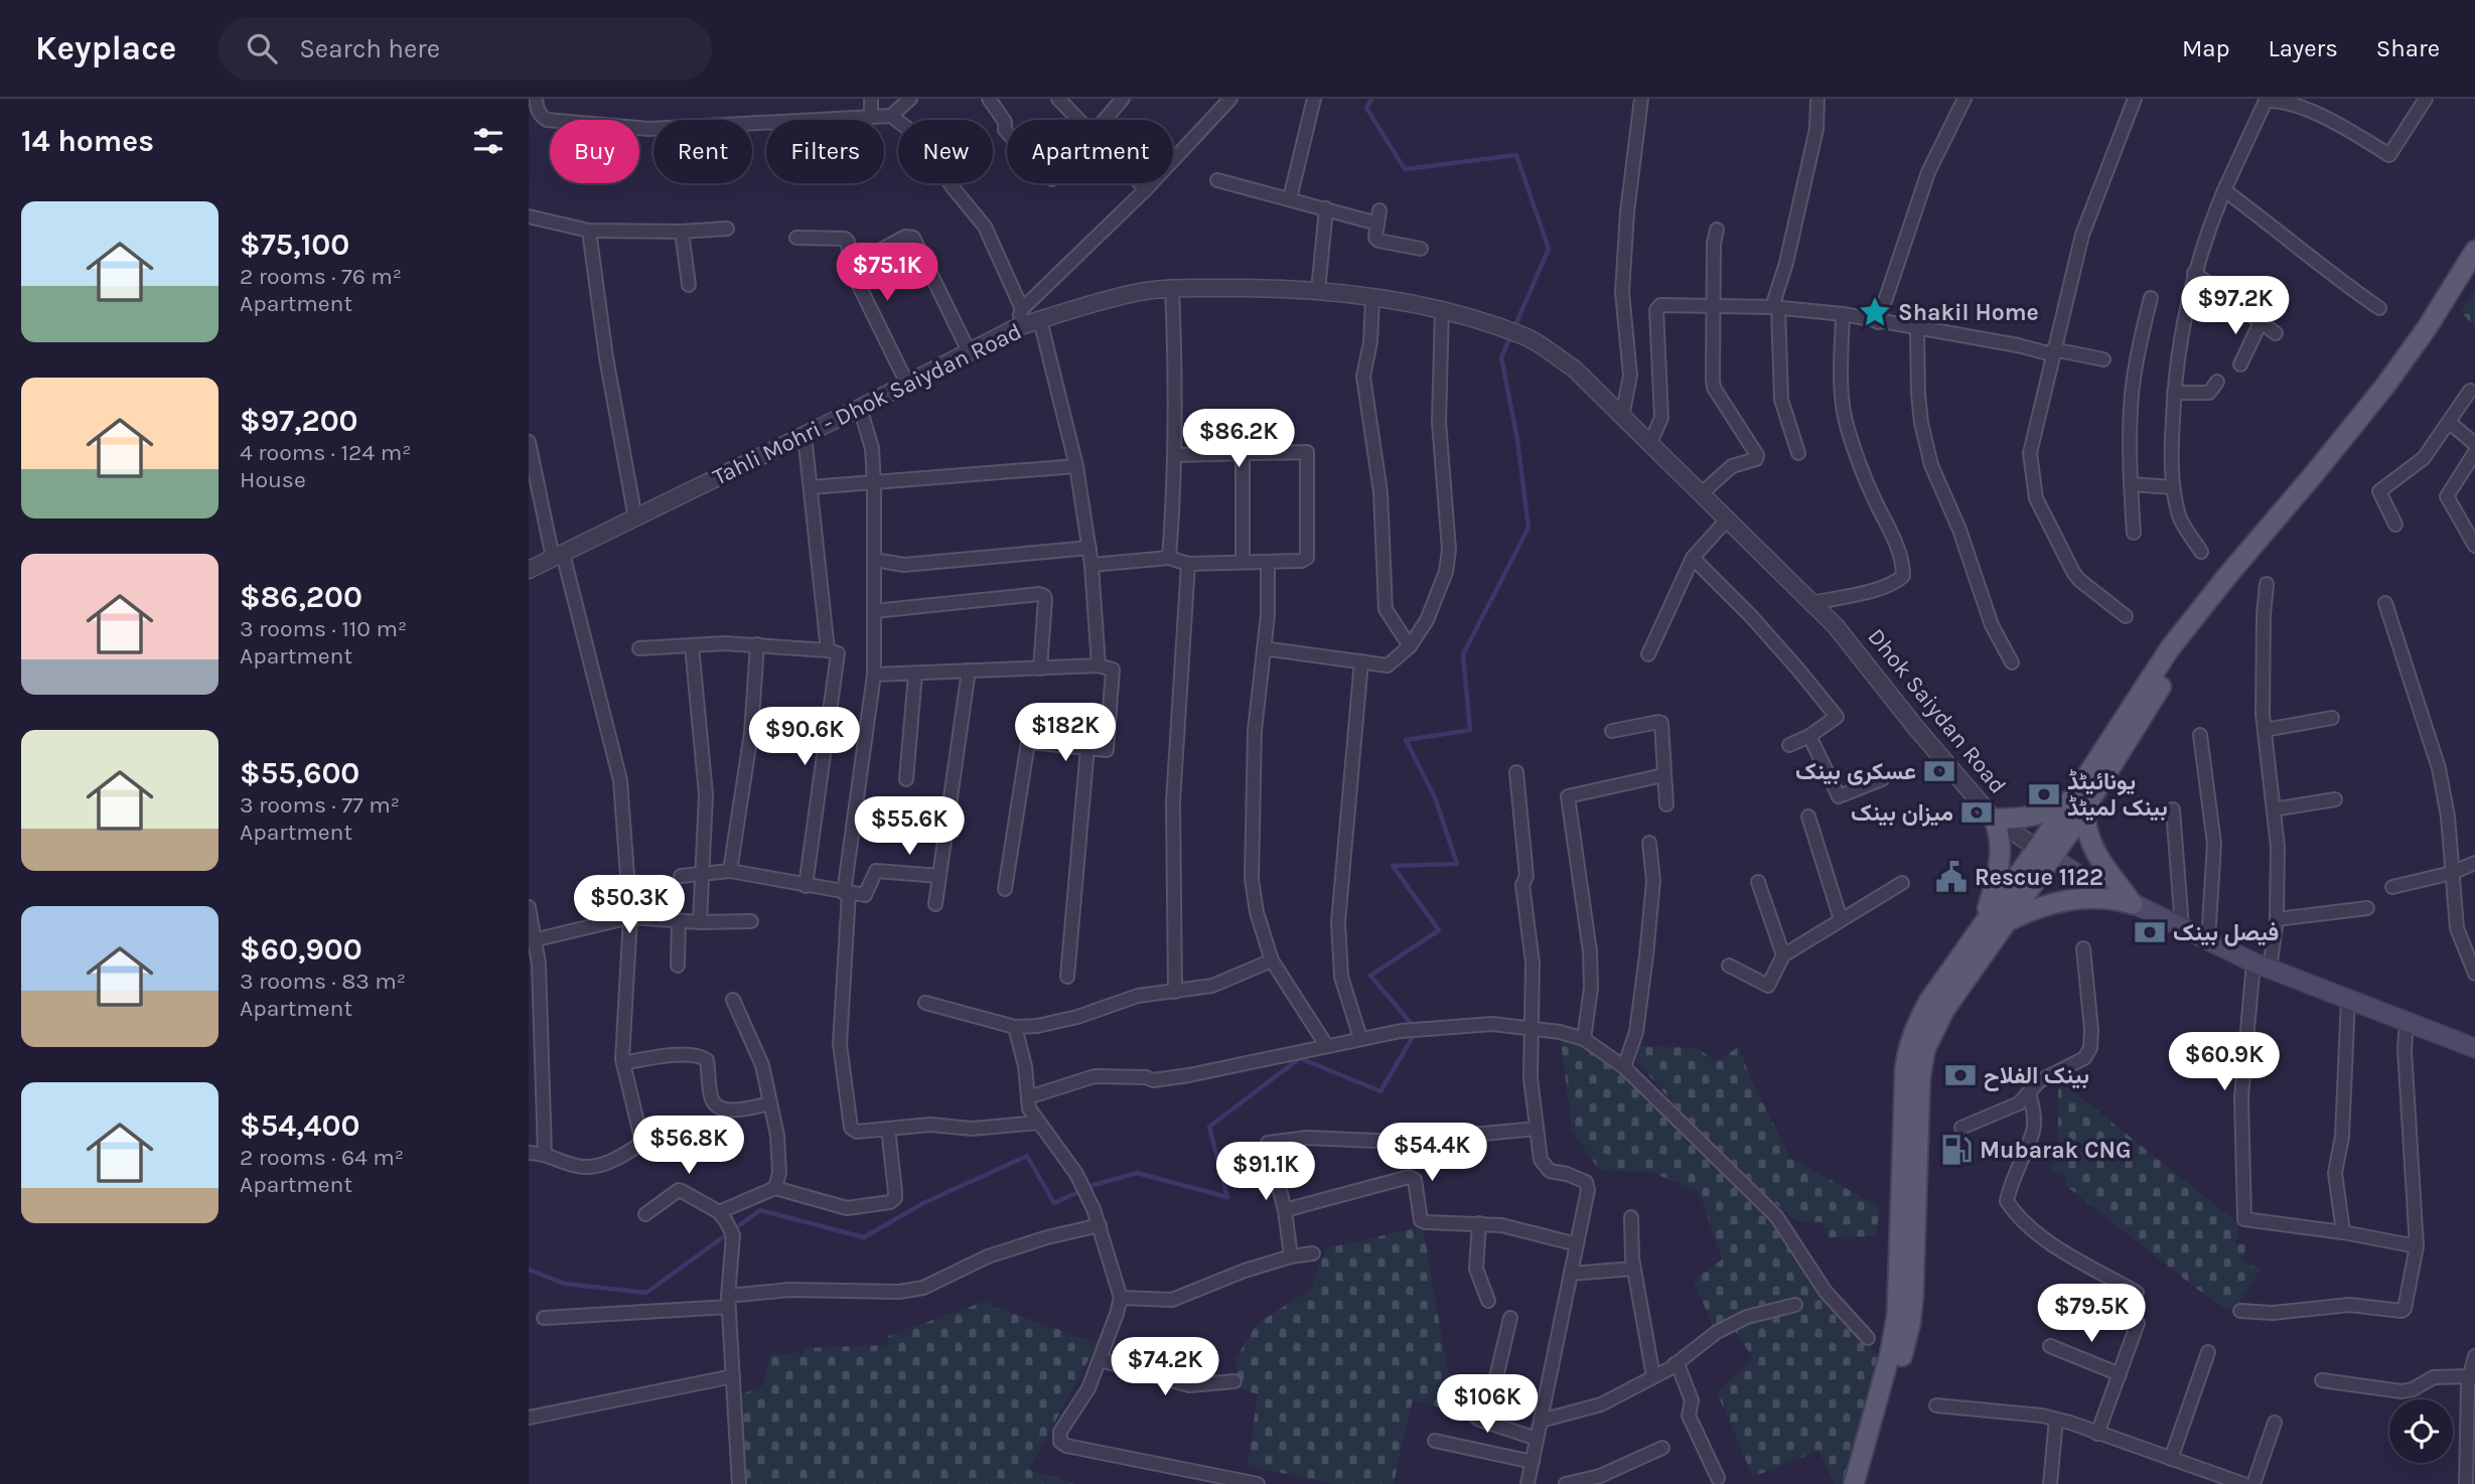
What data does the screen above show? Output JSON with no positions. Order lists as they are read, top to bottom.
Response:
{
  "streets": {
    "main road": ["Dhok Saiydan Road"],
    "street": ["Tahli Mohri - Dhok Saiydan Road"]
  },
  "crossings": [
    ["Tahli Mohri - Dhok Saiydan Road", "Dhok Saiydan Road"]
  ],
  "places": {
    "place": ["Shakil Home"],
    "bank": [
      "عسکری بینک",
      "یونائیٹڈ بینک لمیٹڈ",
      "میزان بینک",
      "فیصل بینک",
      "بینک الفلاح"
    ],
    "public building": ["Rescue 1122"],
    "fuel station": ["Mubarak CNG"]
  },
  "page": {
    "header": "Keyplace",
    "search": "Search here",
    "nav": ["Map", "Layers", "Share"],
    "heading": "14 homes",
    "chip": [
      "Buy",
      "Rent",
      "Filters",
      "New",
      "Apartment"
    ],
    "list": [
      {
        "name": "$75,100",
        "note": "2 rooms · 76 m² · Apartment"
      },
      {
        "name": "$97,200",
        "note": "4 rooms · 124 m² · House"
      },
      {
        "name": "$86,200",
        "note": "3 rooms · 110 m² · Apartment"
      },
      {
        "name": "$55,600",
        "note": "3 rooms · 77 m² · Apartment"
      },
      {
        "name": "$60,900",
        "note": "3 rooms · 83 m² · Apartment"
      },
      {
        "name": "$54,400",
        "note": "2 rooms · 64 m² · Apartment"
      }
    ],
    "price": [
      "$75.1K",
      "$97.2K",
      "$86.2K",
      "$182K",
      "$90.6K",
      "$55.6K",
      "$50.3K",
      "$60.9K",
      "$56.8K",
      "$54.4K",
      "$91.1K",
      "$79.5K",
      "$74.2K",
      "$106K"
    ]
  }
}
